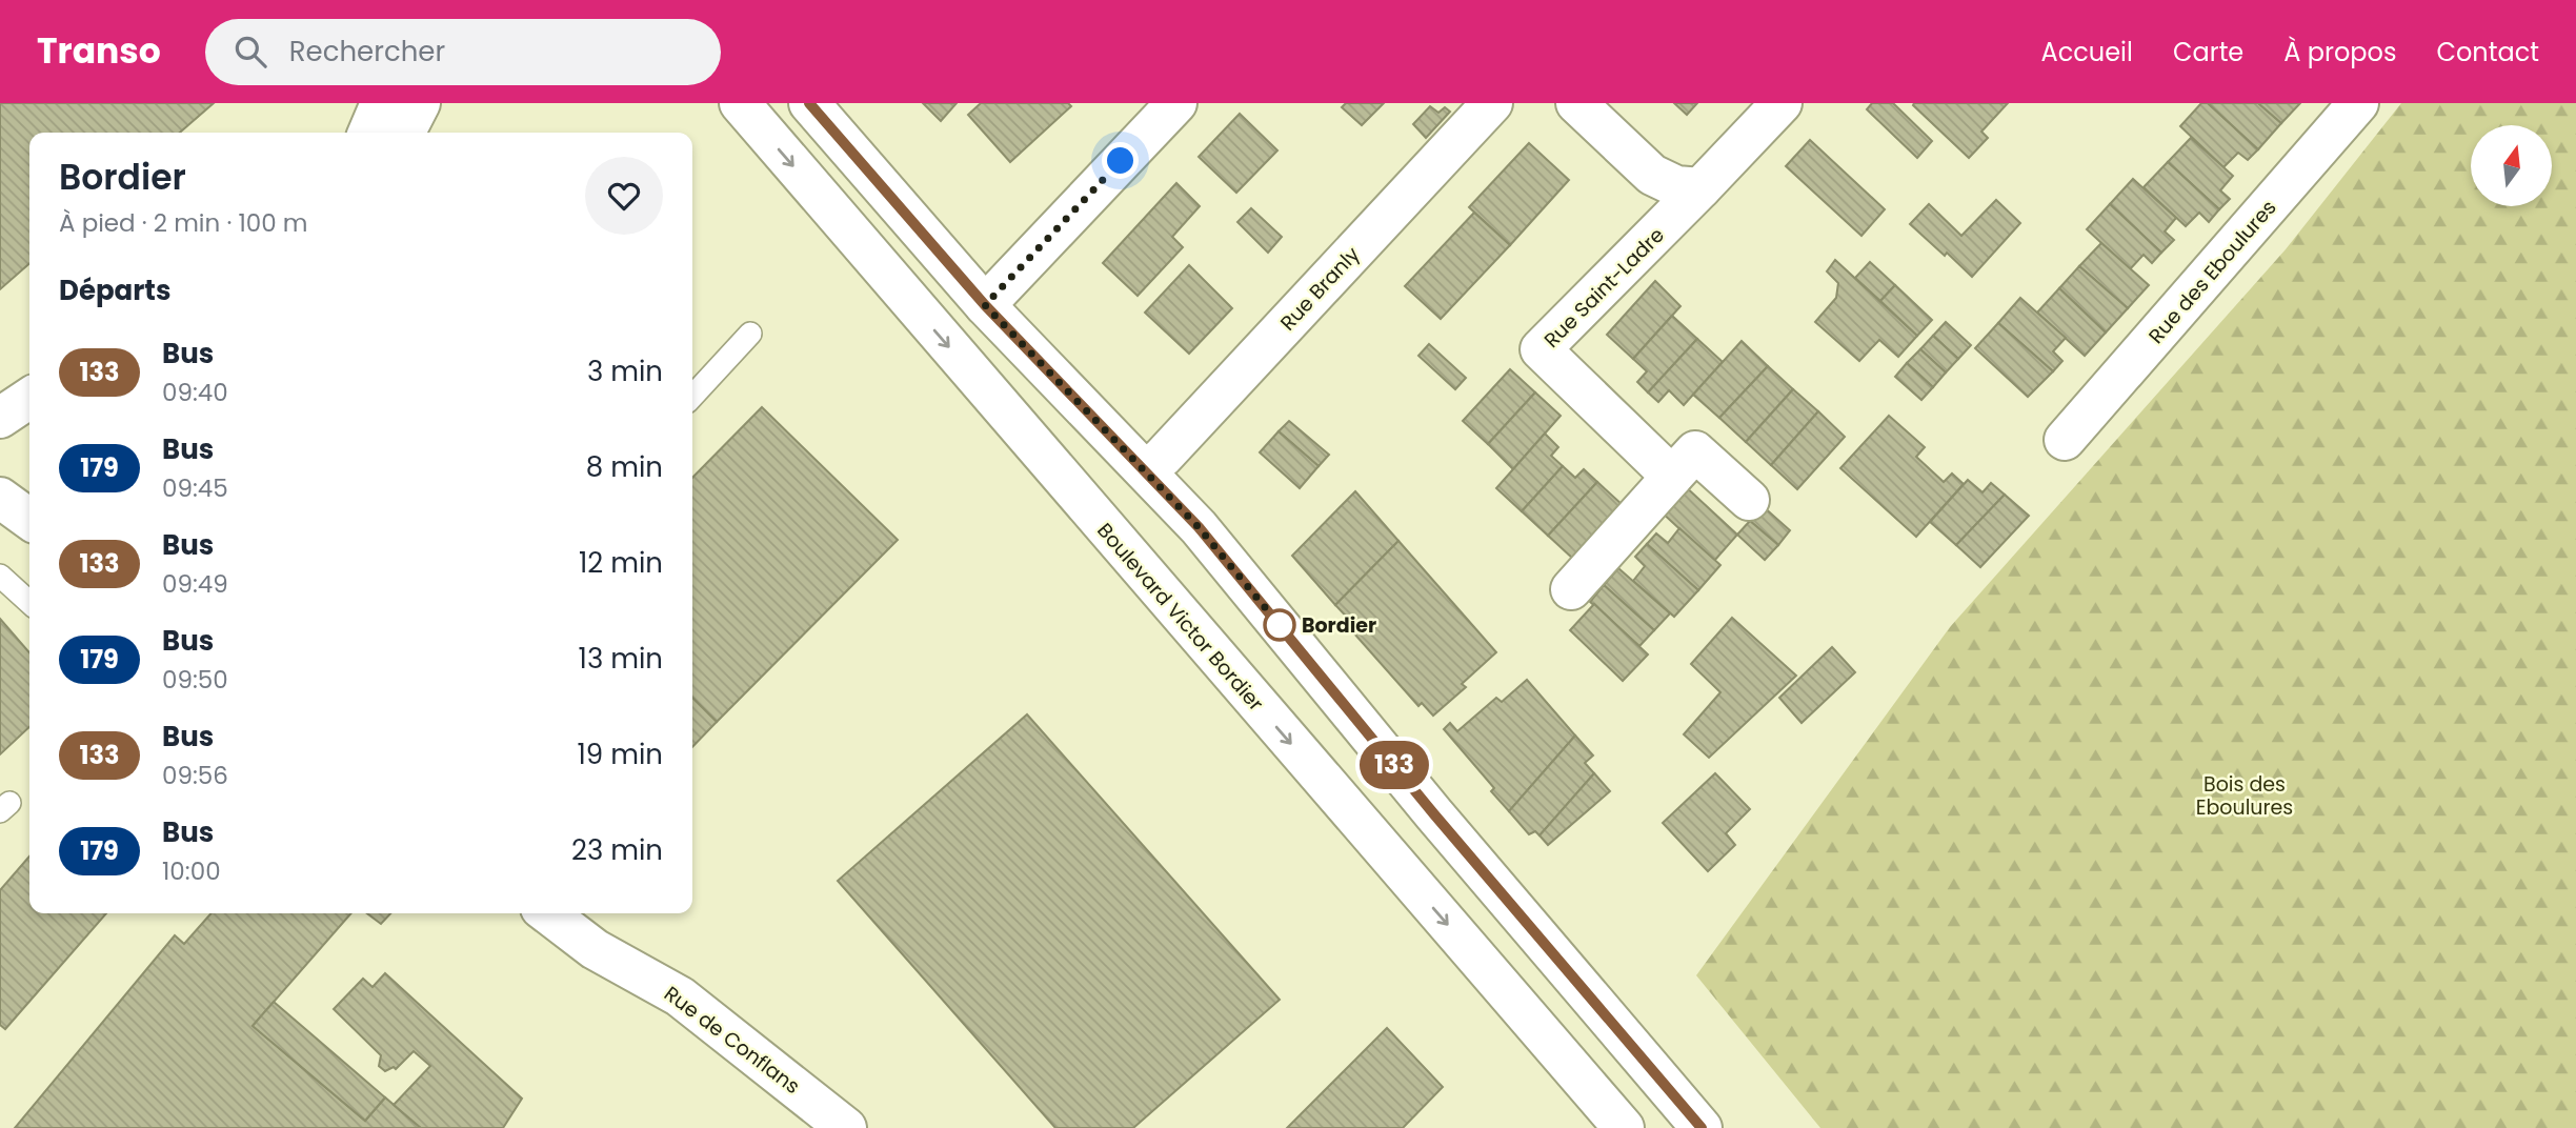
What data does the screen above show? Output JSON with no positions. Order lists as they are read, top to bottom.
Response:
{
  "streets": {
    "street": [
      "Rue des Eboulures",
      "Rue Saint-Ladre",
      "Rue Branly",
      "Boulevard Victor Bordier",
      "Rue de Conflans"
    ]
  },
  "parks": ["Bois des Eboulures"],
  "places": ["Bordier"],
  "lines": ["bus line 133"],
  "north": "top",
  "page": {
    "header": "Transo",
    "search": "Rechercher",
    "nav": [
      "Accueil",
      "Carte",
      "À propos",
      "Contact"
    ],
    "on_map": "133",
    "heading": [
      ["Bordier", "À pied · 2 min · 100 m"],
      "Départs"
    ],
    "list": [
      {
        "mark": "133",
        "name": "Bus",
        "note": "09:40",
        "value": "3 min"
      },
      {
        "mark": "179",
        "name": "Bus",
        "note": "09:45",
        "value": "8 min"
      },
      {
        "mark": "133",
        "name": "Bus",
        "note": "09:49",
        "value": "12 min"
      },
      {
        "mark": "179",
        "name": "Bus",
        "note": "09:50",
        "value": "13 min"
      },
      {
        "mark": "133",
        "name": "Bus",
        "note": "09:56",
        "value": "19 min"
      },
      {
        "mark": "179",
        "name": "Bus",
        "note": "10:00",
        "value": "23 min"
      }
    ]
  }
}
